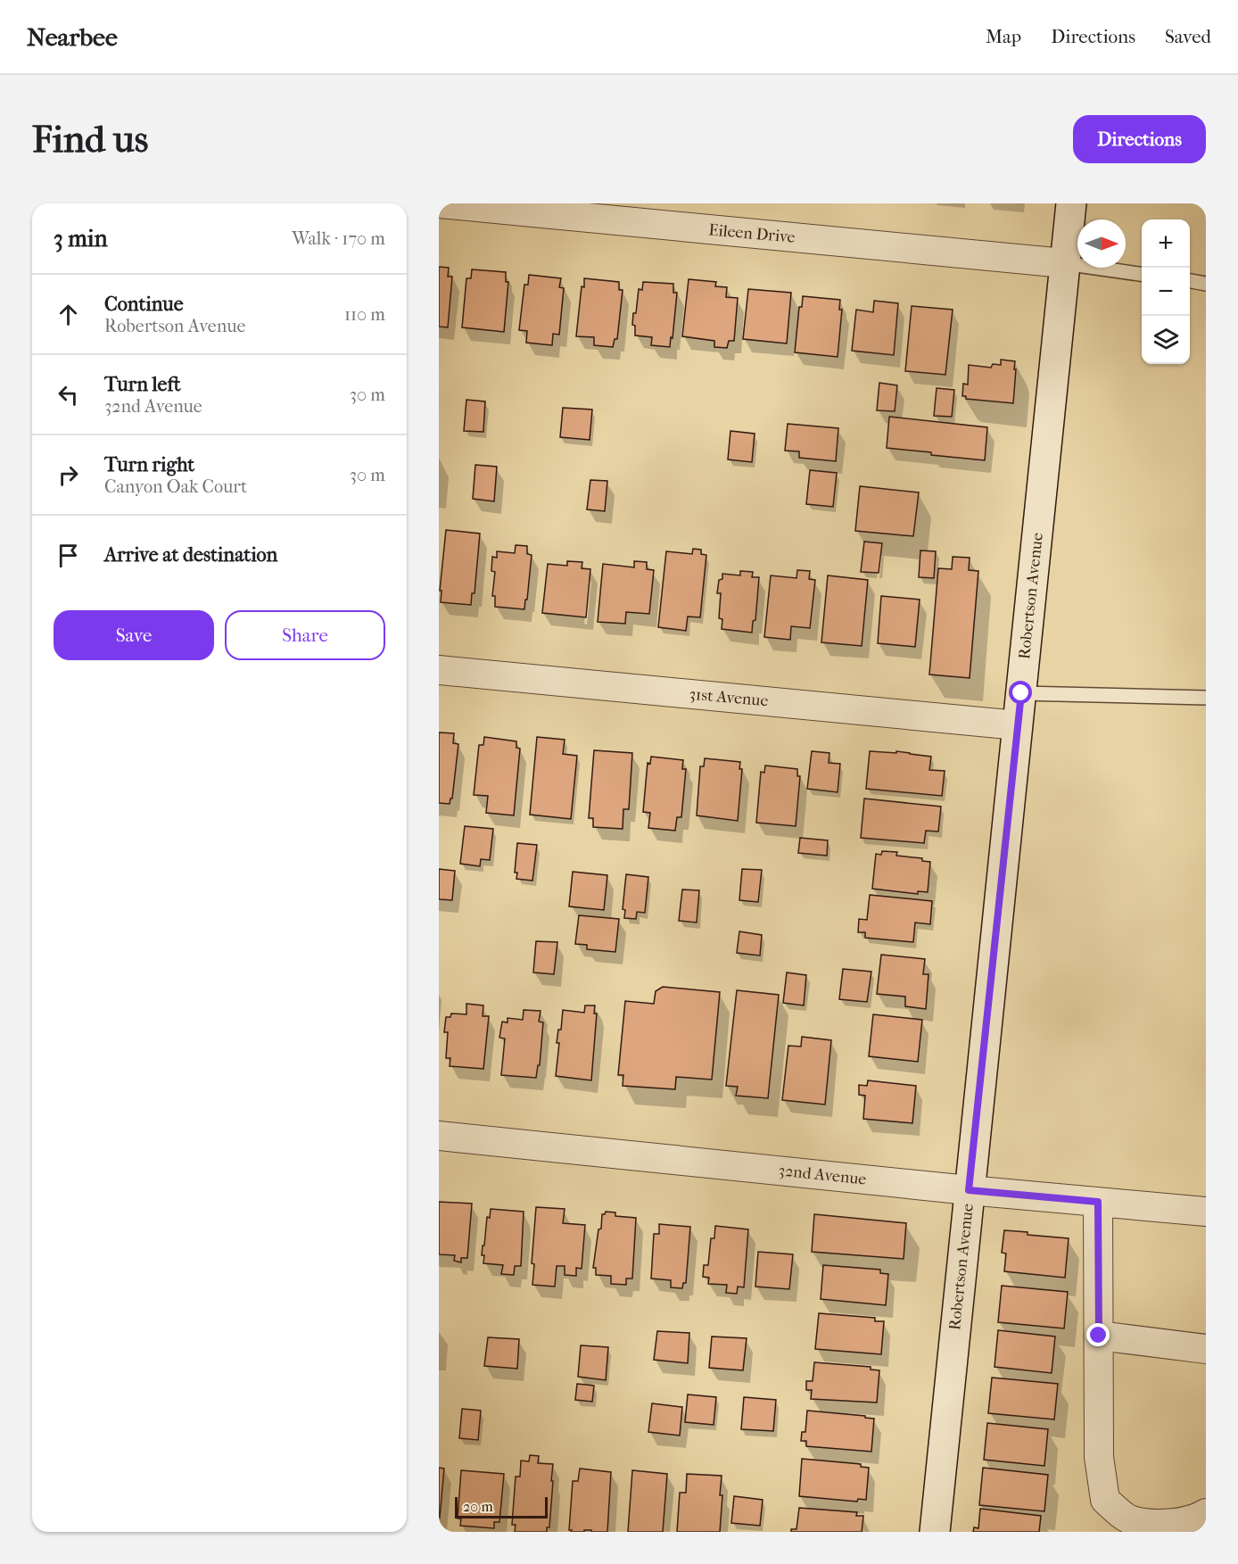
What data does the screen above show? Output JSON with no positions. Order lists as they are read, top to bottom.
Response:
{
  "streets": {
    "street": [
      "Eileen Drive",
      "Robertson Avenue",
      "31st Avenue",
      "32nd Avenue"
    ]
  },
  "crossings": [
    ["Eileen Drive", "Robertson Avenue"],
    ["Robertson Avenue", "31st Avenue"],
    ["Robertson Avenue", "32nd Avenue"]
  ],
  "scale_bar": "20 m",
  "north": "right",
  "page": {
    "header": "Nearbee",
    "nav": ["Map", "Directions", "Saved"],
    "buttons": [
      "Directions",
      ["Save", "Share"]
    ],
    "title": "Find us",
    "heading": ["3 min", "Walk · 170 m"],
    "map_buttons": ["+", "−"],
    "list": [
      ["Continue", "Robertson Avenue", "110 m"],
      ["Turn left", "32nd Avenue", "30 m"],
      ["Turn right", "Canyon Oak Court", "30 m"],
      "Arrive at destination"
    ],
    "scale": "20 m"
  }
}
